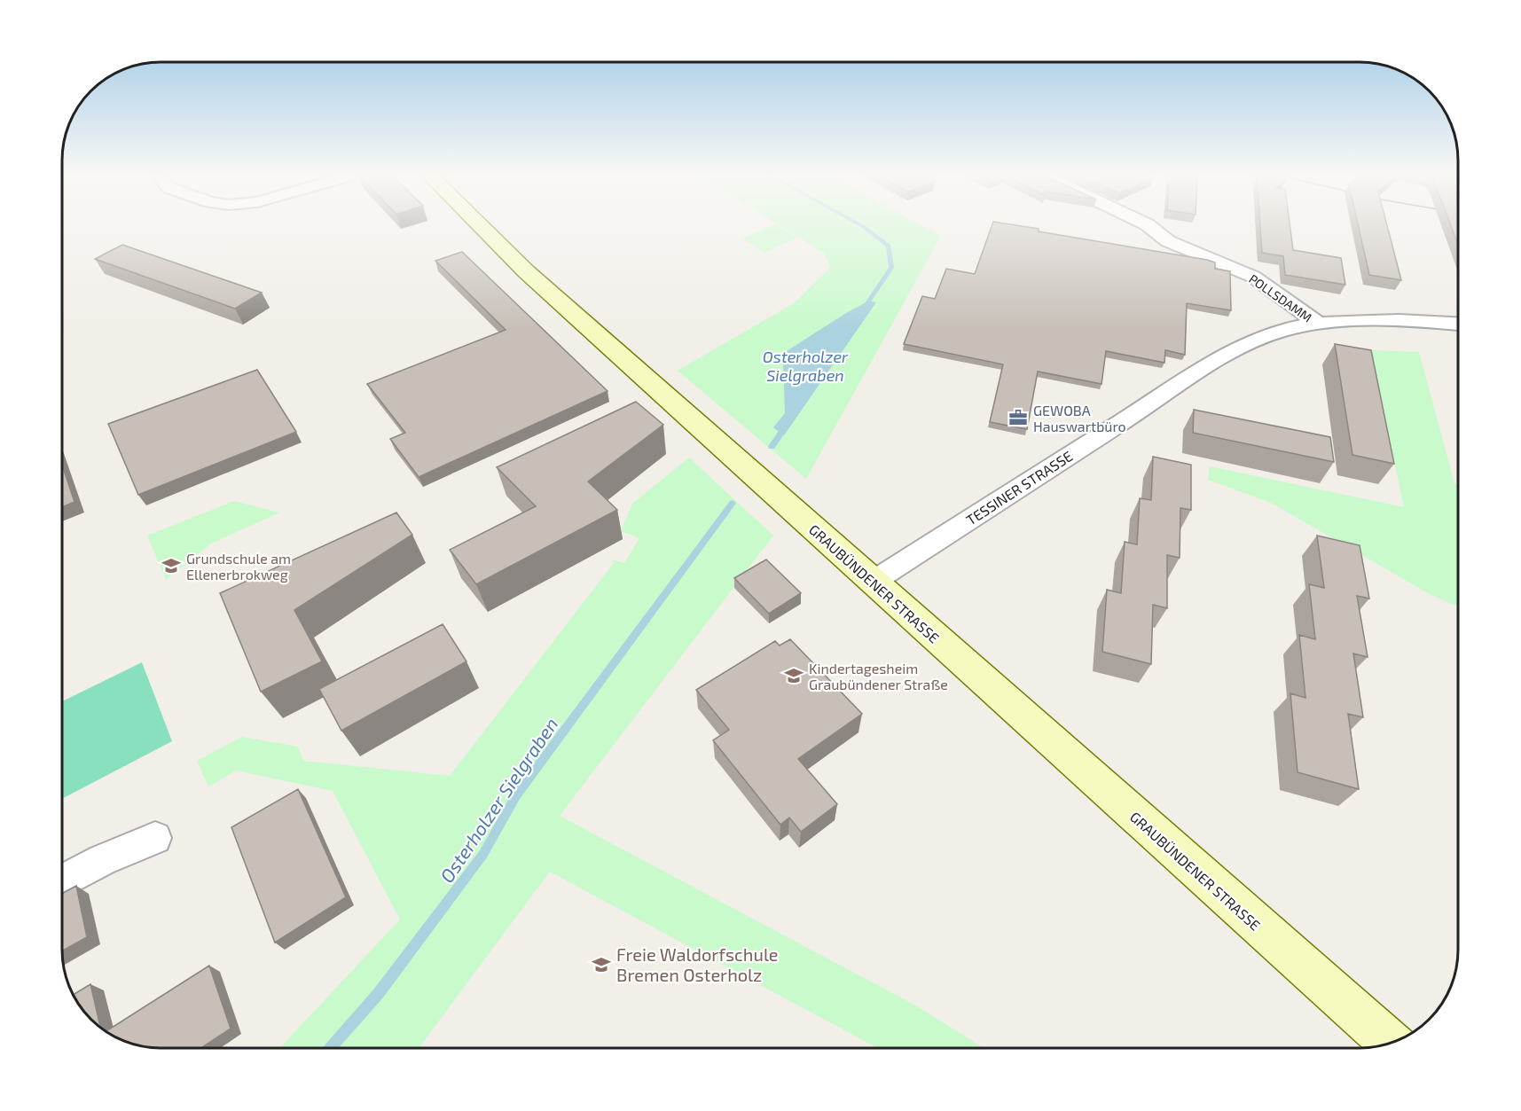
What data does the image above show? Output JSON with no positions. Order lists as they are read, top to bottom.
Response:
{
  "streets": {
    "street": ["POLLSDAMM", "TESSINER STRASSE", "GRAUBÜNDENER STRASSE"]
  },
  "crossings": [
    ["POLLSDAMM", "TESSINER STRASSE"],
    ["TESSINER STRASSE", "GRAUBÜNDENER STRASSE"]
  ],
  "water": ["Osterholzer Sielgraben"],
  "places": {
    "office": ["GEWOBA Hauswartbüro"],
    "school or university": ["Grundschule am Ellenerbrokweg", "Kindertagesheim Graubündener Straße", "Freie Waldorfschule Bremen Osterholz"]
  }
}
